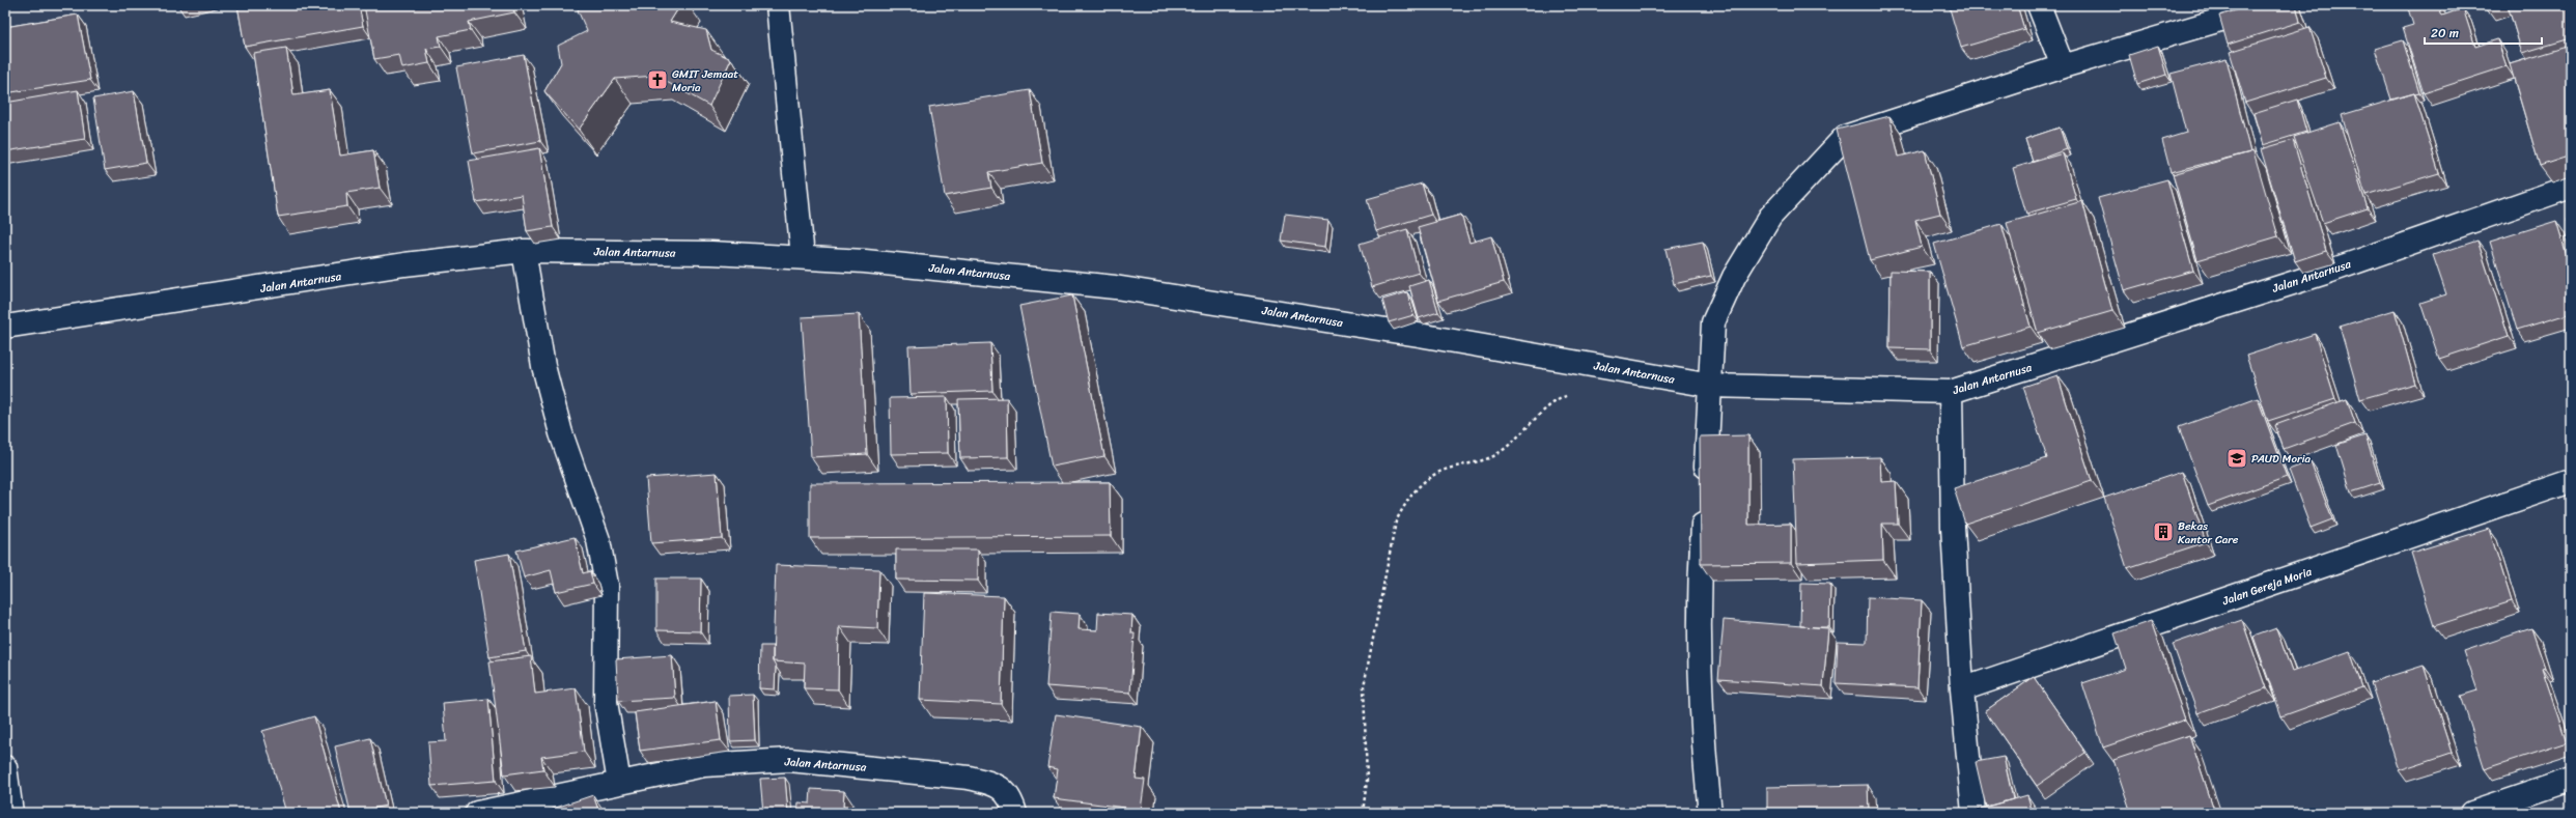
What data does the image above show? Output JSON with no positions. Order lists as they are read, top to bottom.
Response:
{
  "streets": {
    "street": ["Jalan Antarnusa", "Jalan Gereja Moria"]
  },
  "places": {
    "church": ["GMIT Jemaat Moria"],
    "school or university": ["PAUD Moria"],
    "building": ["Bekas Kantor Care"]
  },
  "scale_bar": "20 m"
}
